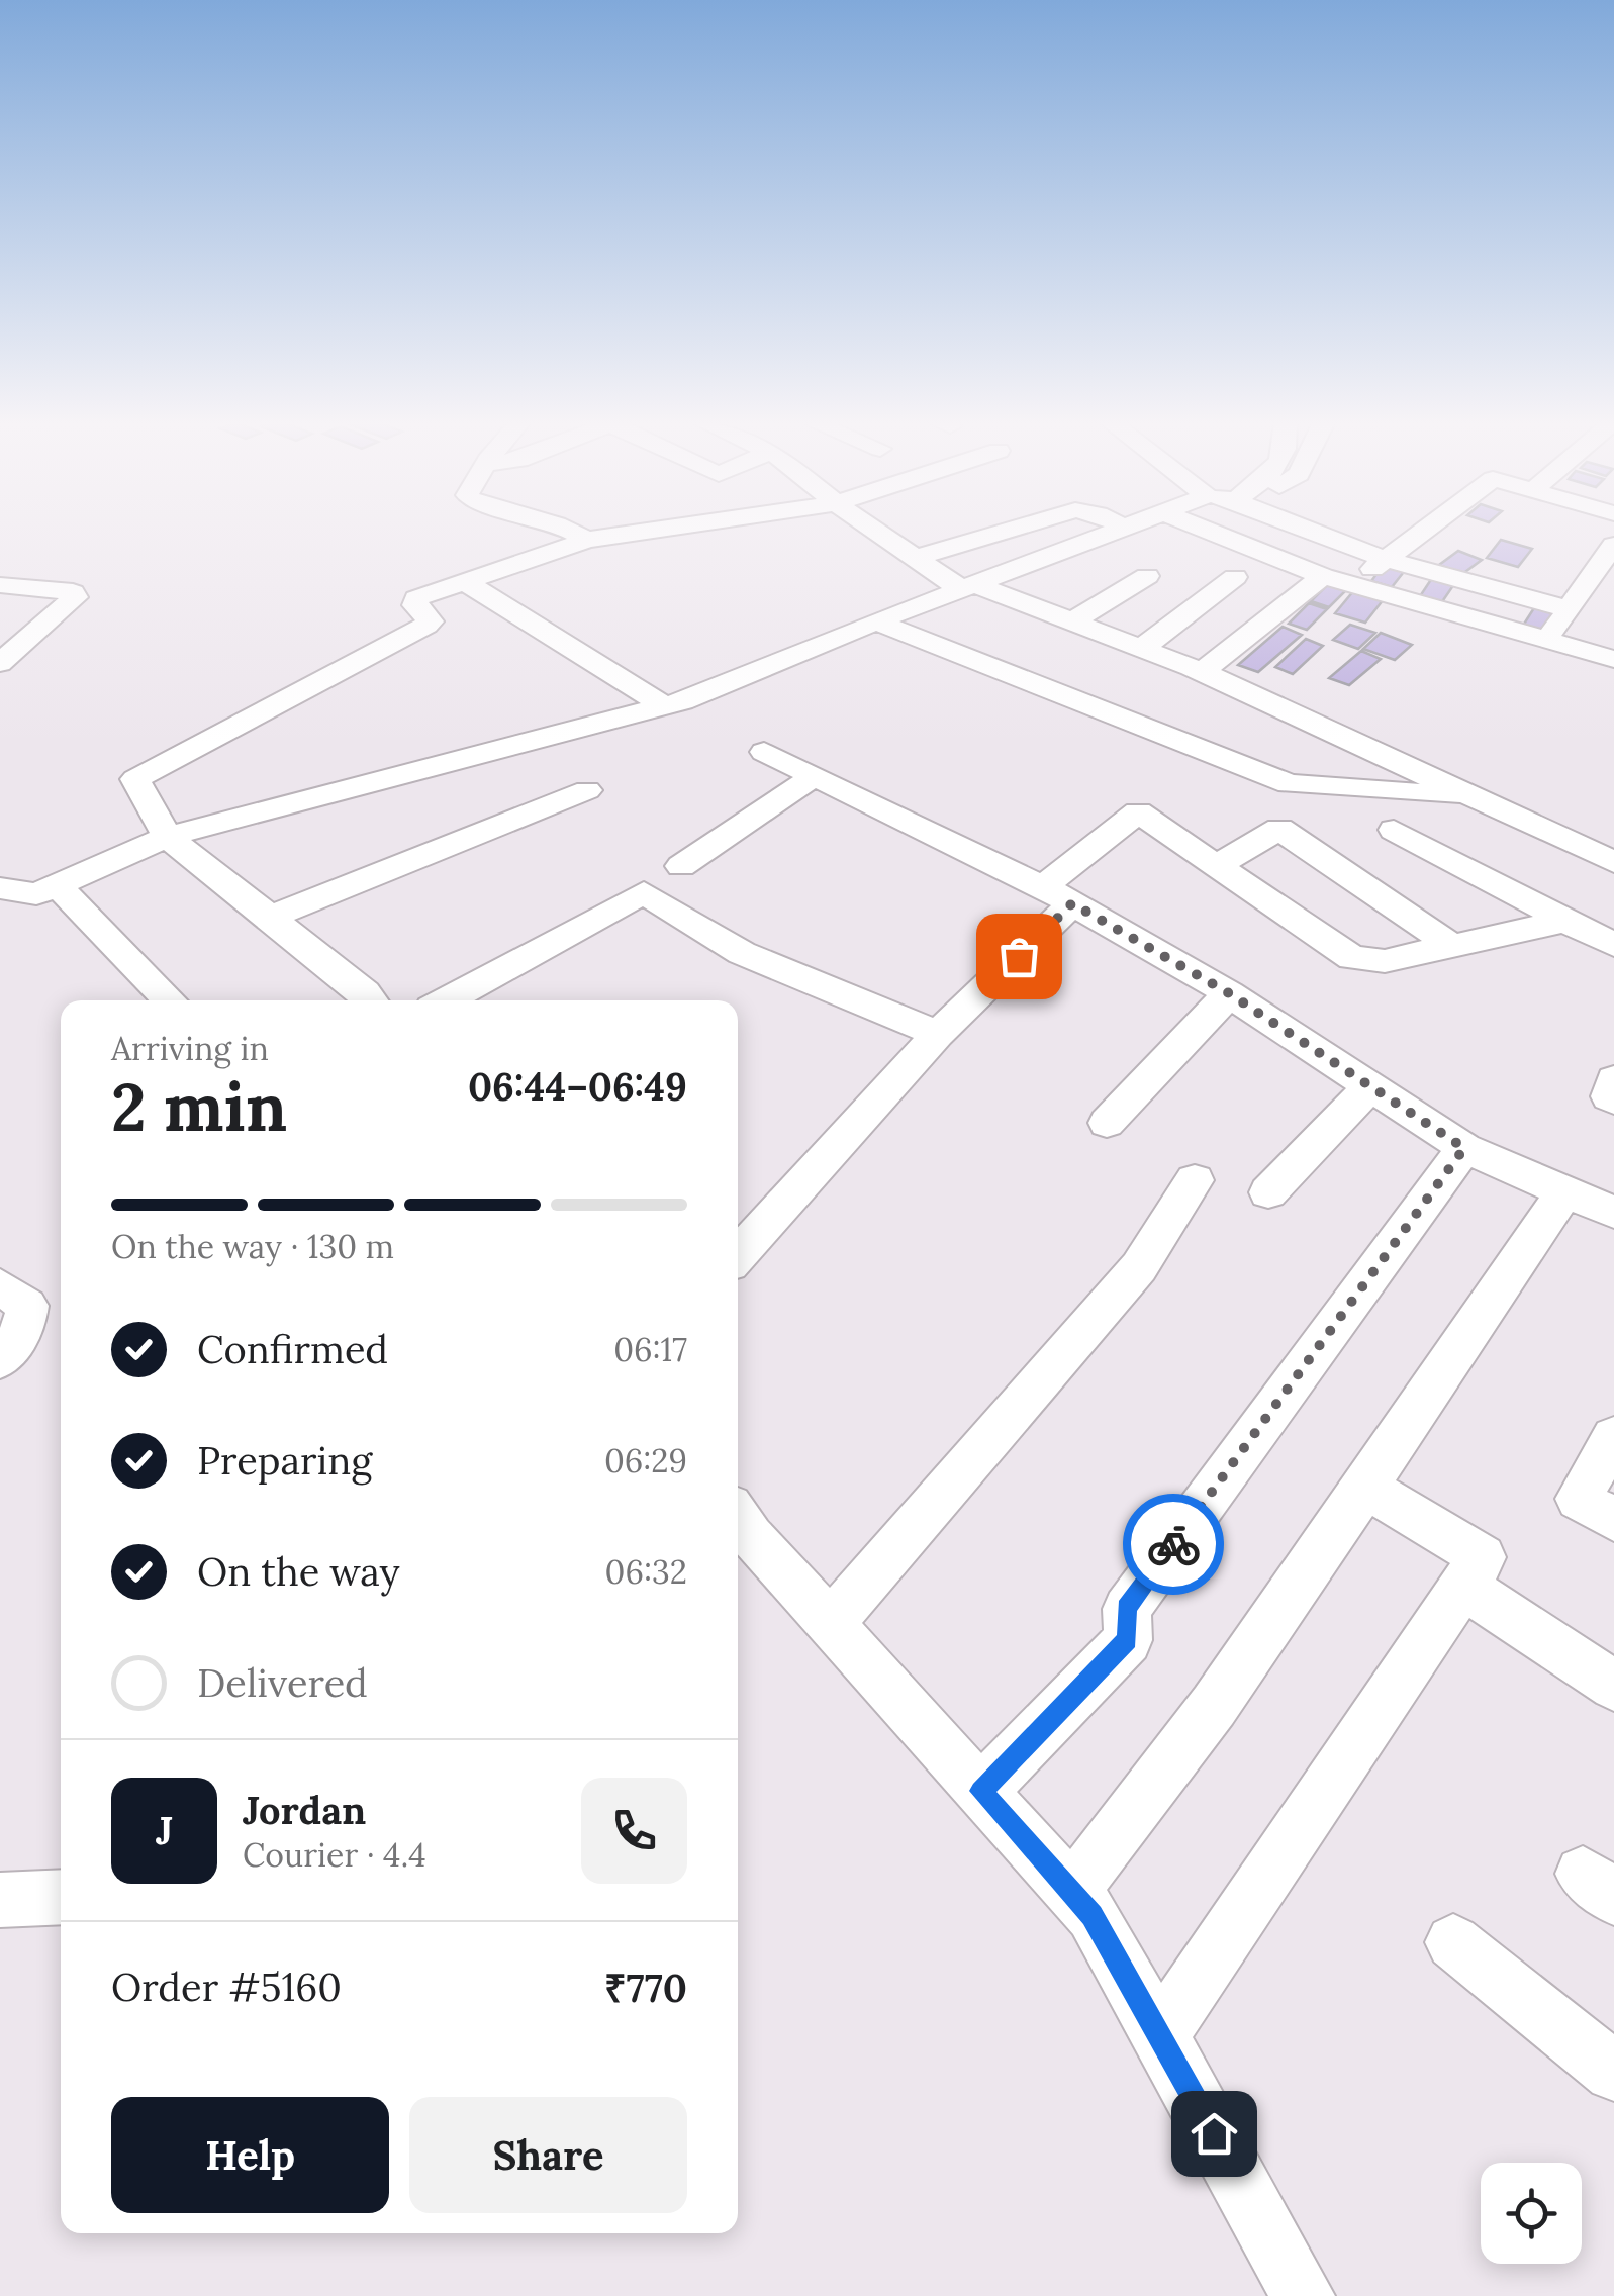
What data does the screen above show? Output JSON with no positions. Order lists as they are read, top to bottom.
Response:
{
  "page": {
    "heading": ["2 min", "Arriving in", "06:44–06:49"],
    "panel": [
      "Jordan",
      "Courier · 4.4",
      "Order #5160",
      "₹770"
    ],
    "bar": "On the way · 130 m",
    "list": [
      ["Confirmed", "06:17"],
      ["Preparing", "06:29"],
      ["On the way", "06:32"],
      "Delivered"
    ],
    "round": "J",
    "buttons": ["Help", "Share"]
  }
}
